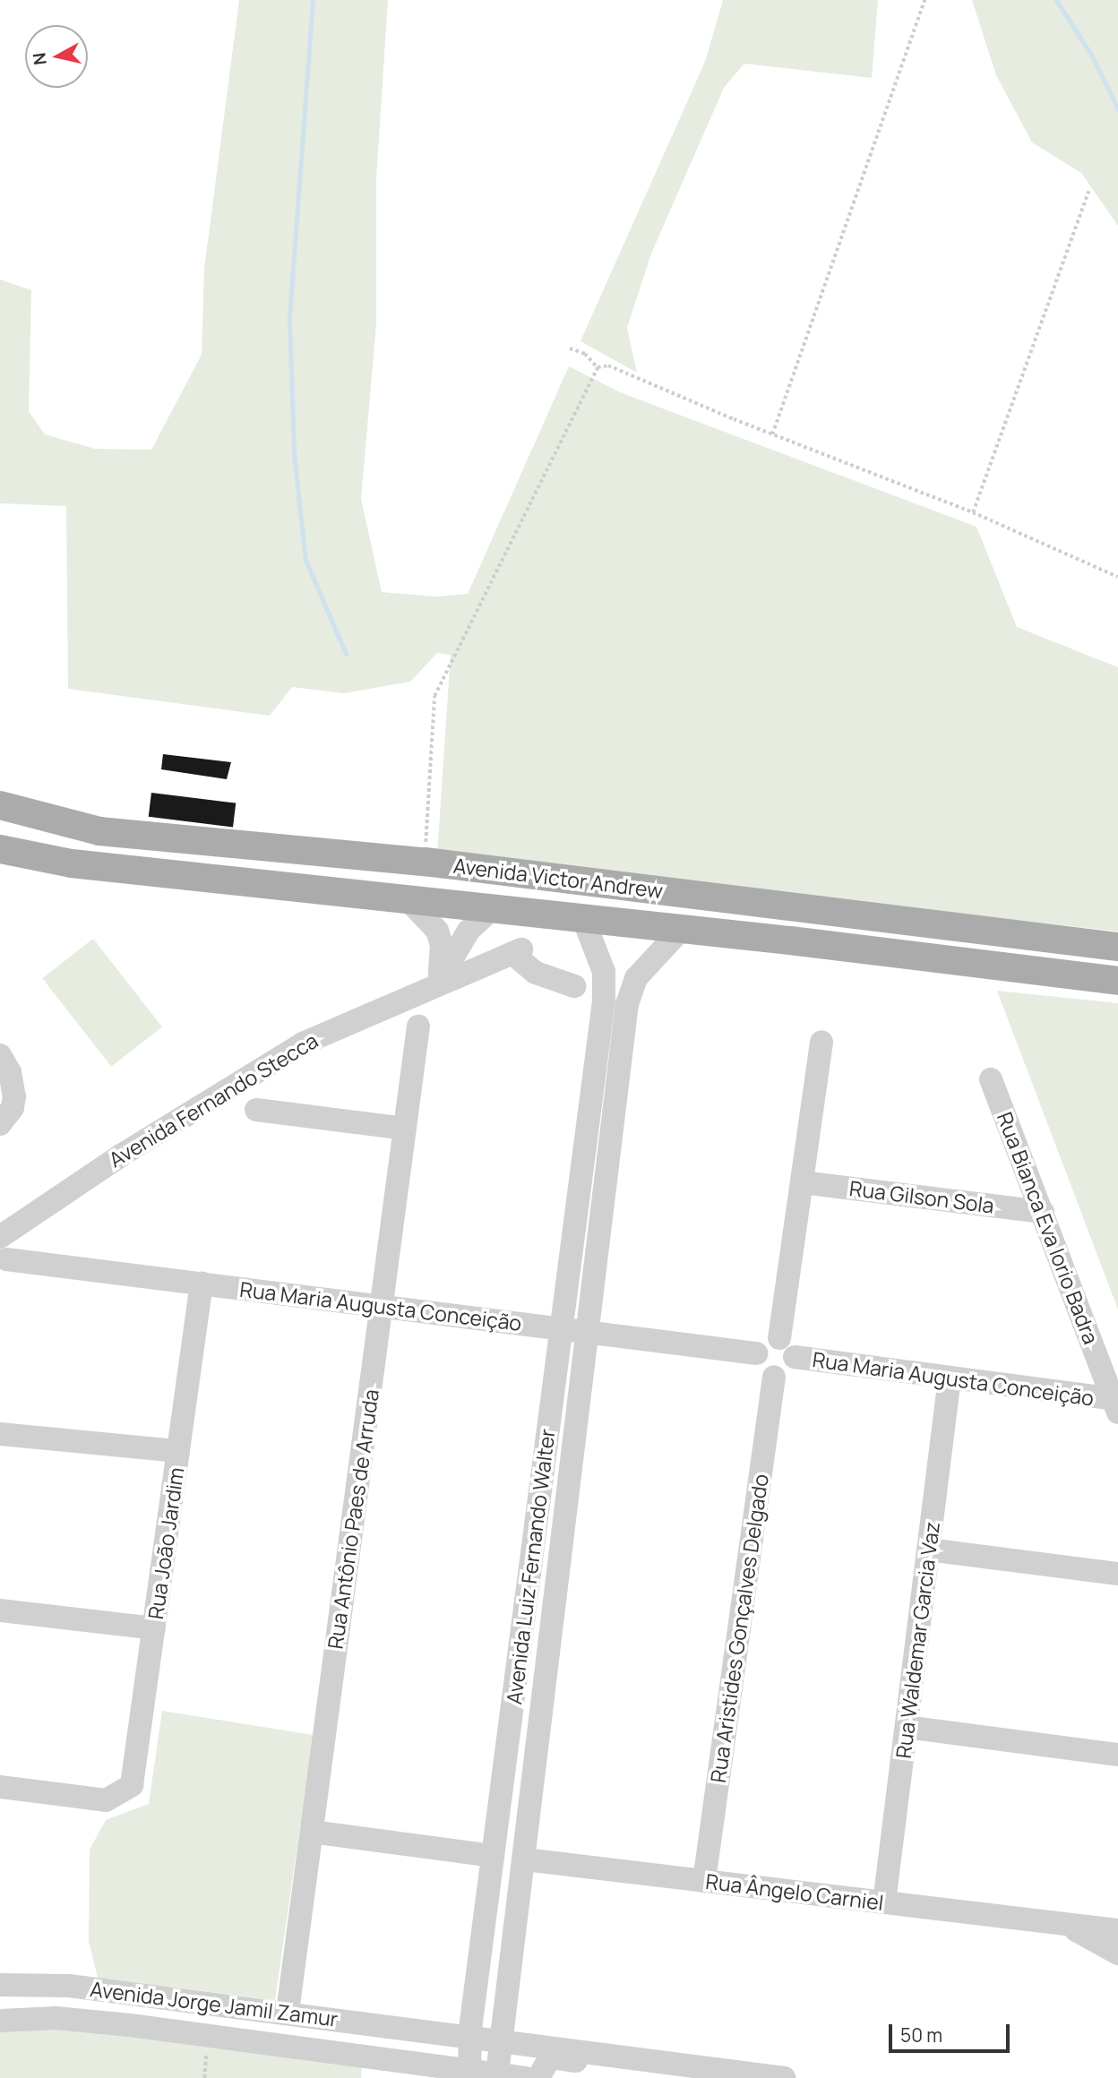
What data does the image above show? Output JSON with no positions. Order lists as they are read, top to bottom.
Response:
{
  "streets": {
    "main road": ["Avenida Victor Andrew"],
    "street": [
      "Avenida Fernando Stecca",
      "Rua Gilson Sola",
      "Rua Bianca Eva Iorio Badra",
      "Rua Maria Augusta Conceição",
      "Rua Antônio Paes de Arruda",
      "Rua João Jardim",
      "Avenida Luiz Fernando Walter",
      "Rua Aristides Gonçalves Delgado",
      "Rua Waldemar Garcia Vaz",
      "Rua Ângelo Carniel",
      "Avenida Jorge Jamil Zamur"
    ]
  },
  "crossings": [
    ["Avenida Victor Andrew", "Avenida Luiz Fernando Walter"],
    ["Avenida Fernando Stecca", "Rua Maria Augusta Conceição"],
    ["Rua Gilson Sola", "Rua Bianca Eva Iorio Badra"],
    ["Rua Bianca Eva Iorio Badra", "Rua Maria Augusta Conceição"],
    ["Rua Maria Augusta Conceição", "Rua Antônio Paes de Arruda"],
    ["Rua Maria Augusta Conceição", "Rua João Jardim"],
    ["Rua Maria Augusta Conceição", "Avenida Luiz Fernando Walter"],
    ["Rua Maria Augusta Conceição", "Rua Aristides Gonçalves Delgado"],
    ["Rua Maria Augusta Conceição", "Rua Waldemar Garcia Vaz"],
    ["Rua Antônio Paes de Arruda", "Avenida Jorge Jamil Zamur"],
    ["Avenida Luiz Fernando Walter", "Rua Ângelo Carniel"],
    ["Avenida Luiz Fernando Walter", "Avenida Jorge Jamil Zamur"],
    ["Rua Aristides Gonçalves Delgado", "Rua Ângelo Carniel"],
    ["Rua Waldemar Garcia Vaz", "Rua Ângelo Carniel"]
  ],
  "scale_bar": "50 m",
  "north": "left"
}
